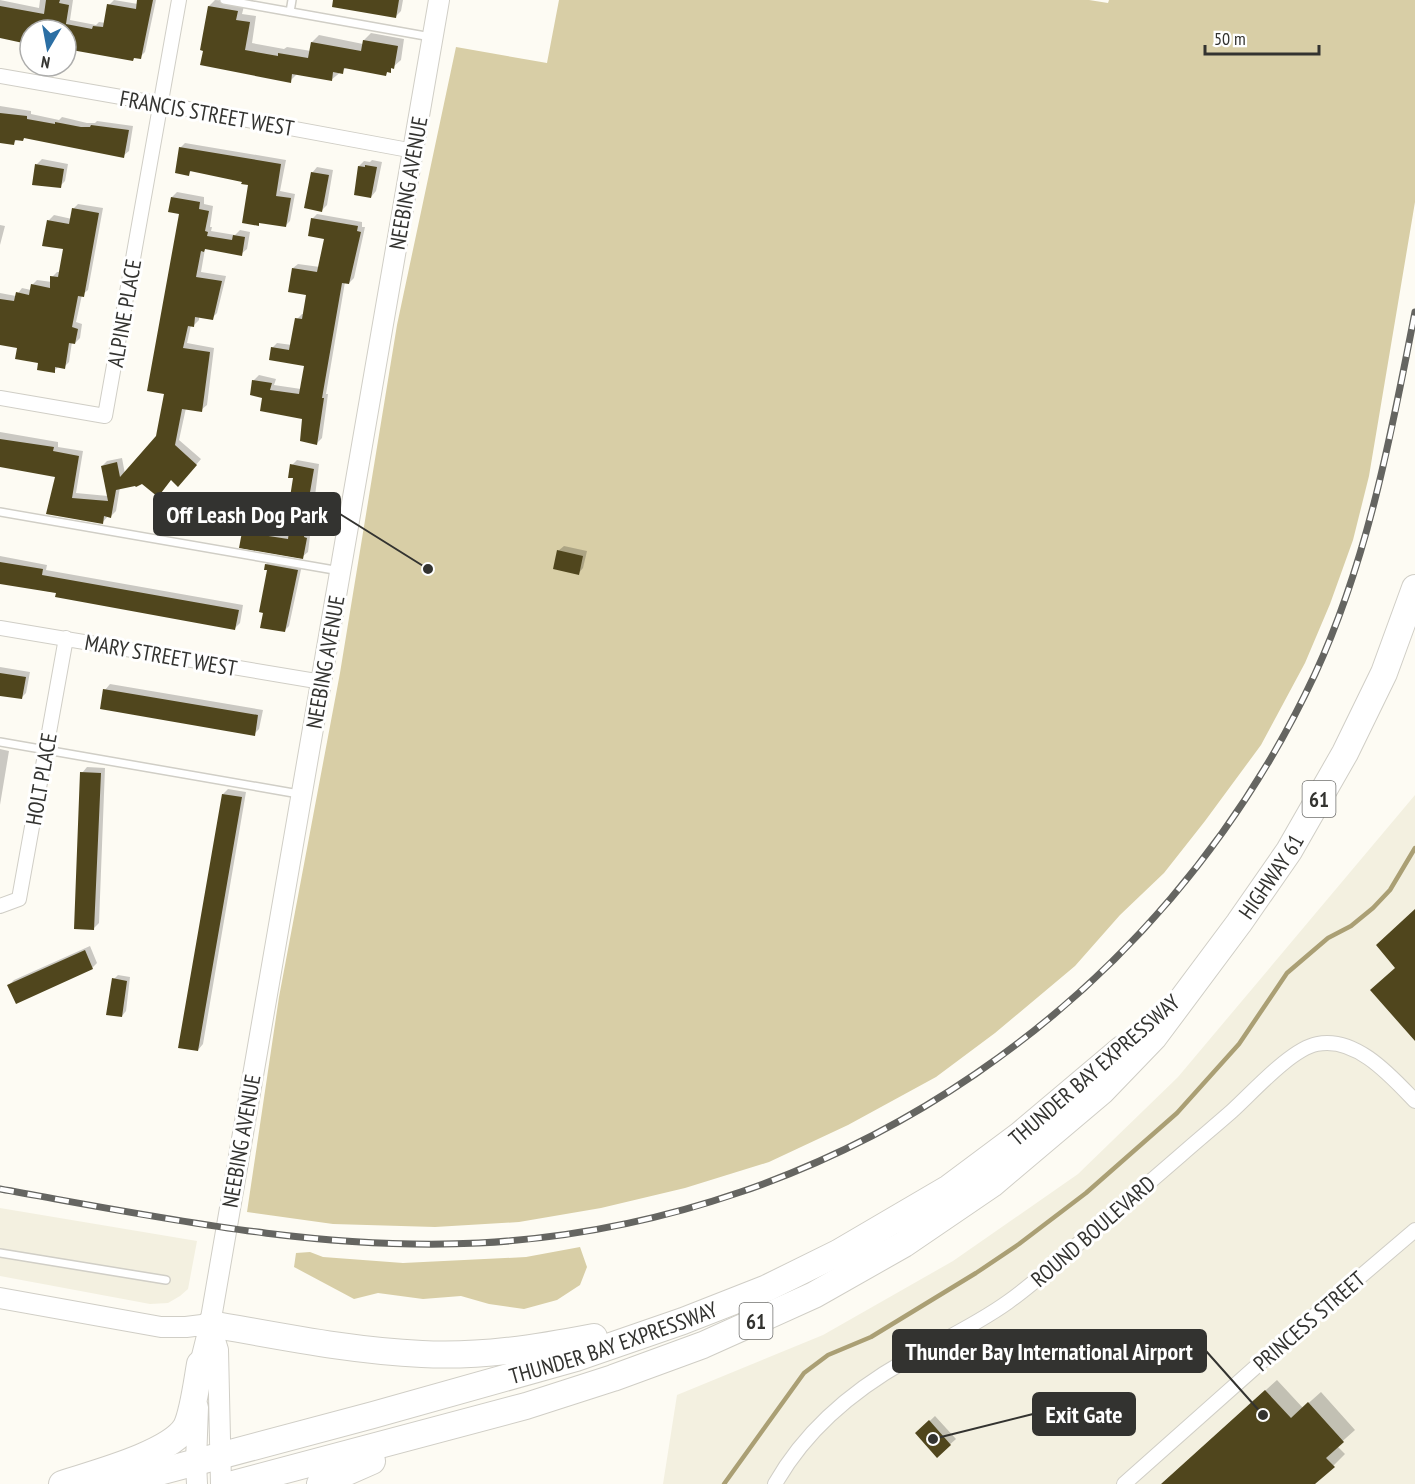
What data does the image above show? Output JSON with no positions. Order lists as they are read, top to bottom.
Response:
{
  "streets": {
    "highway": ["61", "HIGHWAY 61", "THUNDER BAY EXPRESSWAY"],
    "main road": ["NEEBING AVENUE"],
    "street": [
      "FRANCIS STREET WEST",
      "ALPINE PLACE",
      "MARY STREET WEST",
      "HOLT PLACE",
      "ROUND BOULEVARD",
      "PRINCESS STREET"
    ]
  },
  "crossings": [
    ["FRANCIS STREET WEST", "NEEBING AVENUE"],
    ["FRANCIS STREET WEST", "ALPINE PLACE"],
    ["NEEBING AVENUE", "MARY STREET WEST"],
    ["NEEBING AVENUE", "THUNDER BAY EXPRESSWAY"],
    ["MARY STREET WEST", "HOLT PLACE"],
    ["HIGHWAY 61", "THUNDER BAY EXPRESSWAY"]
  ],
  "places": ["Off Leash Dog Park", "Thunder Bay International Airport", "Exit Gate"],
  "scale_bar": "50 m",
  "north": "bottom"
}
